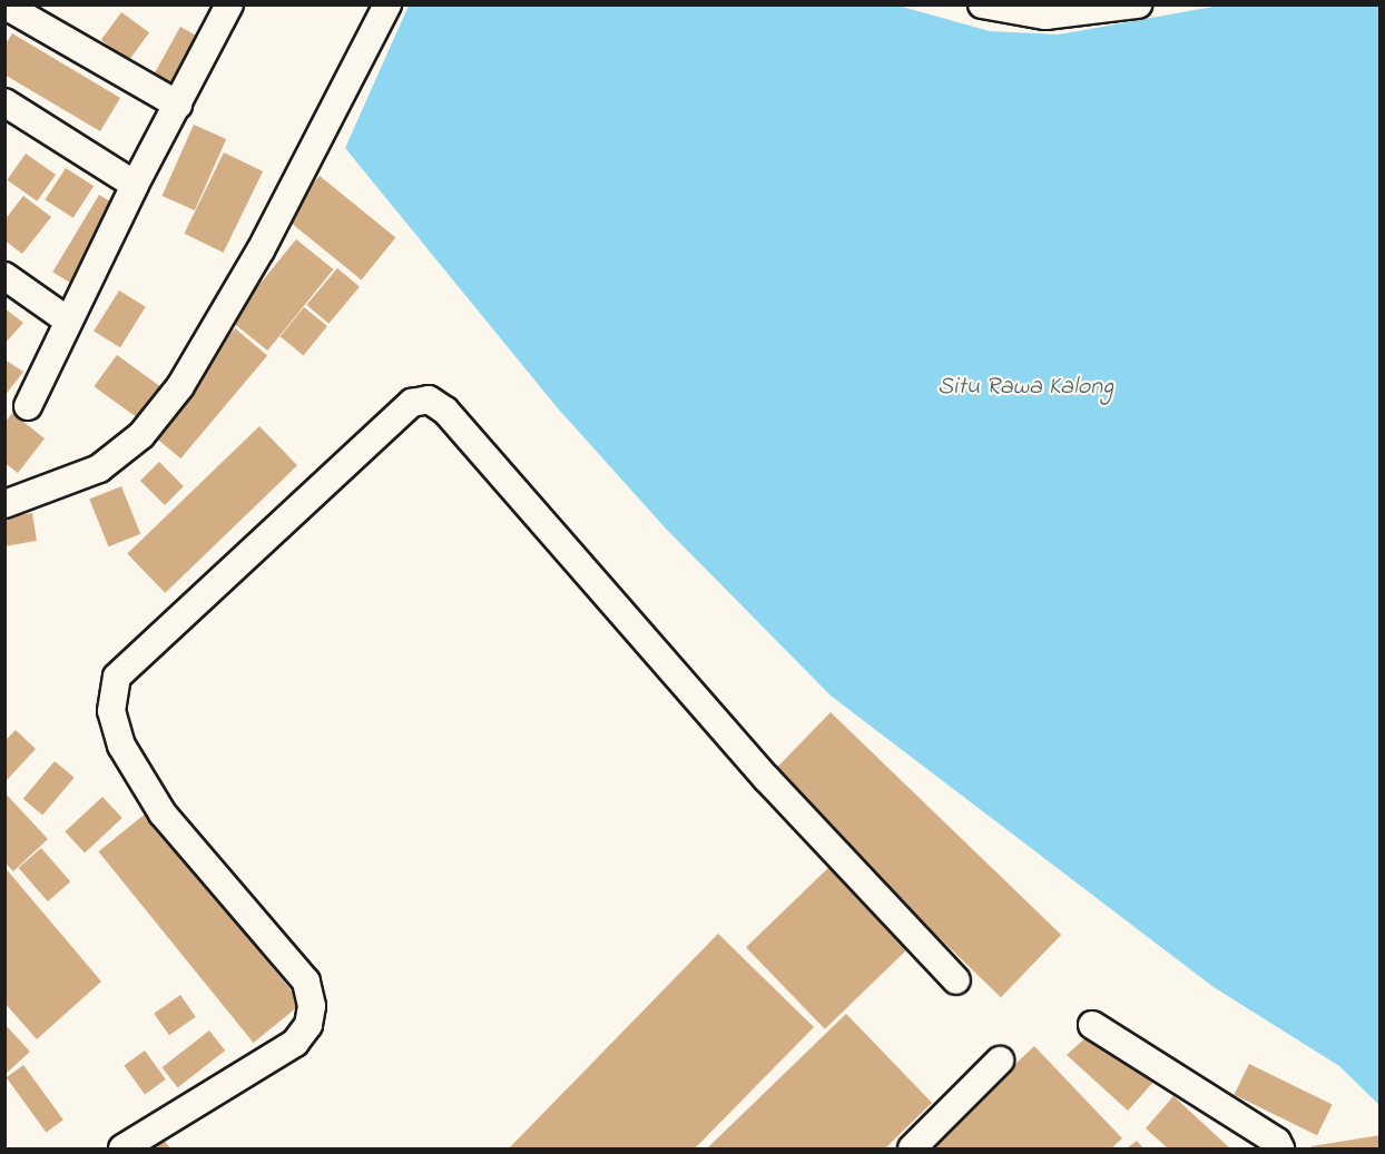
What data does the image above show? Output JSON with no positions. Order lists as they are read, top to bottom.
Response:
{
  "water": ["Situ Rawa Kalong"]
}
